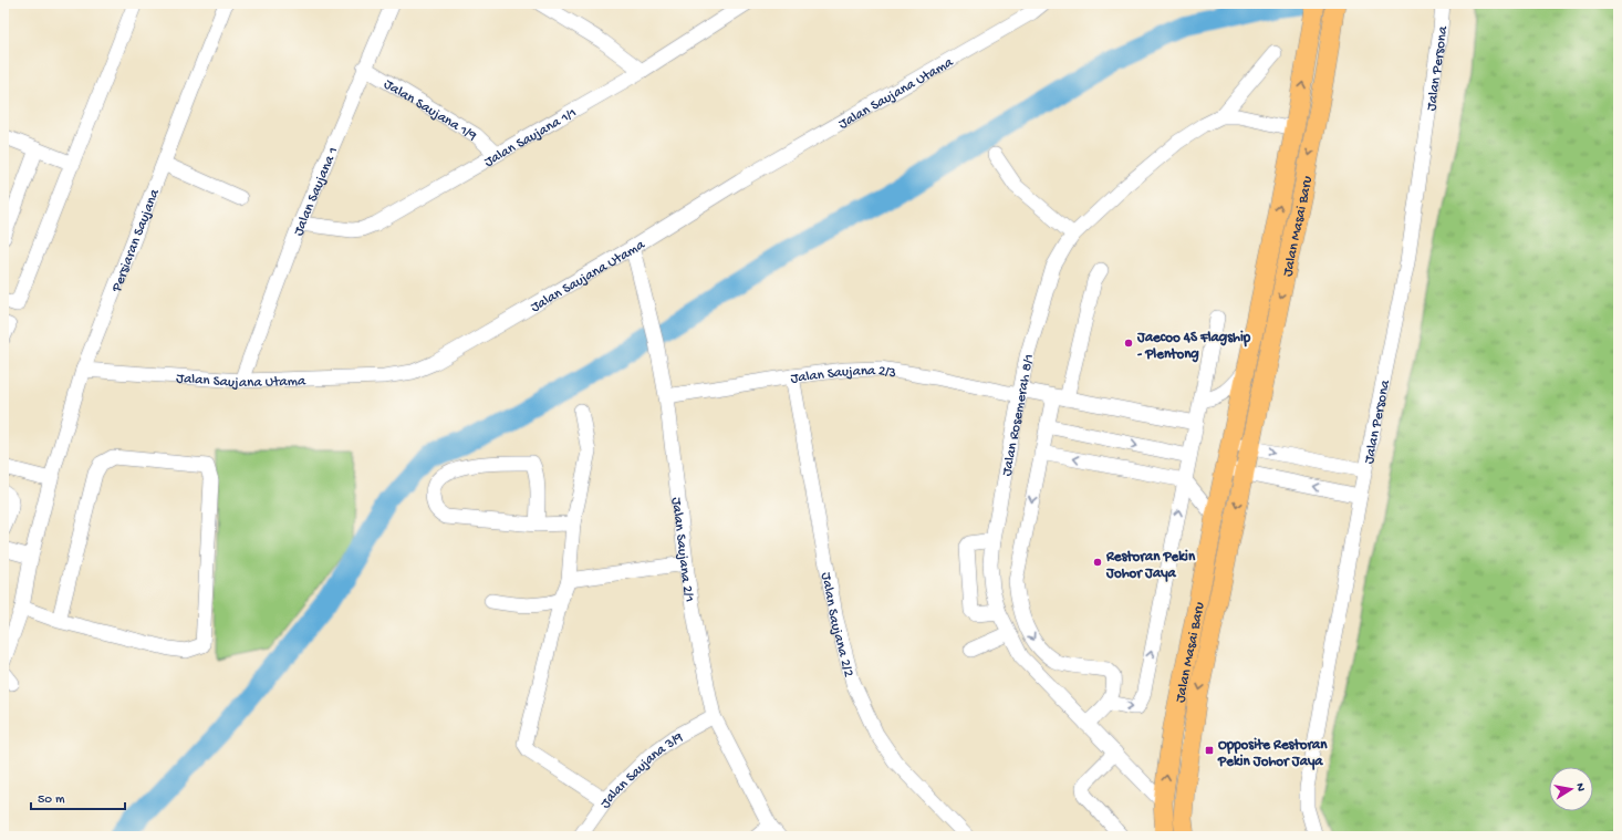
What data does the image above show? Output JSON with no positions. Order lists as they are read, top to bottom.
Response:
{
  "streets": {
    "main road": ["Jalan Masai Baru"],
    "street": [
      "Jalan Persona",
      "Jalan Saujana Utama",
      "Jalan Saujana 1/9",
      "Jalan Saujana 1/1",
      "Jalan Saujana 1",
      "Persiaran Saujana",
      "Jalan Saujana 2/3",
      "Jalan Rosemerah 8/1",
      "Jalan Saujana 2/1",
      "Jalan Saujana 2/2",
      "Jalan Saujana 3/9"
    ]
  },
  "crossings": [
    ["Jalan Saujana Utama", "Jalan Saujana 1"],
    ["Jalan Saujana Utama", "Persiaran Saujana"],
    ["Jalan Saujana Utama", "Jalan Saujana 2/1"],
    ["Jalan Saujana 1/9", "Jalan Saujana 1/1"],
    ["Jalan Saujana 1/9", "Jalan Saujana 1"],
    ["Jalan Saujana 1/1", "Jalan Saujana 1"],
    ["Jalan Masai Baru", "Jalan Rosemerah 8/1"],
    ["Jalan Saujana 2/3", "Jalan Rosemerah 8/1"],
    ["Jalan Saujana 2/3", "Jalan Saujana 2/1"],
    ["Jalan Saujana 2/3", "Jalan Saujana 2/2"],
    ["Jalan Saujana 2/1", "Jalan Saujana 3/9"]
  ],
  "places": {
    "other": ["Jaecoo 4S Flagship - Plentong", "Restoran Pekin Johor Jaya"],
    "transit": ["Opposite Restoran Pekin Johor Jaya"]
  },
  "scale_bar": "50 m",
  "north": "right"
}
